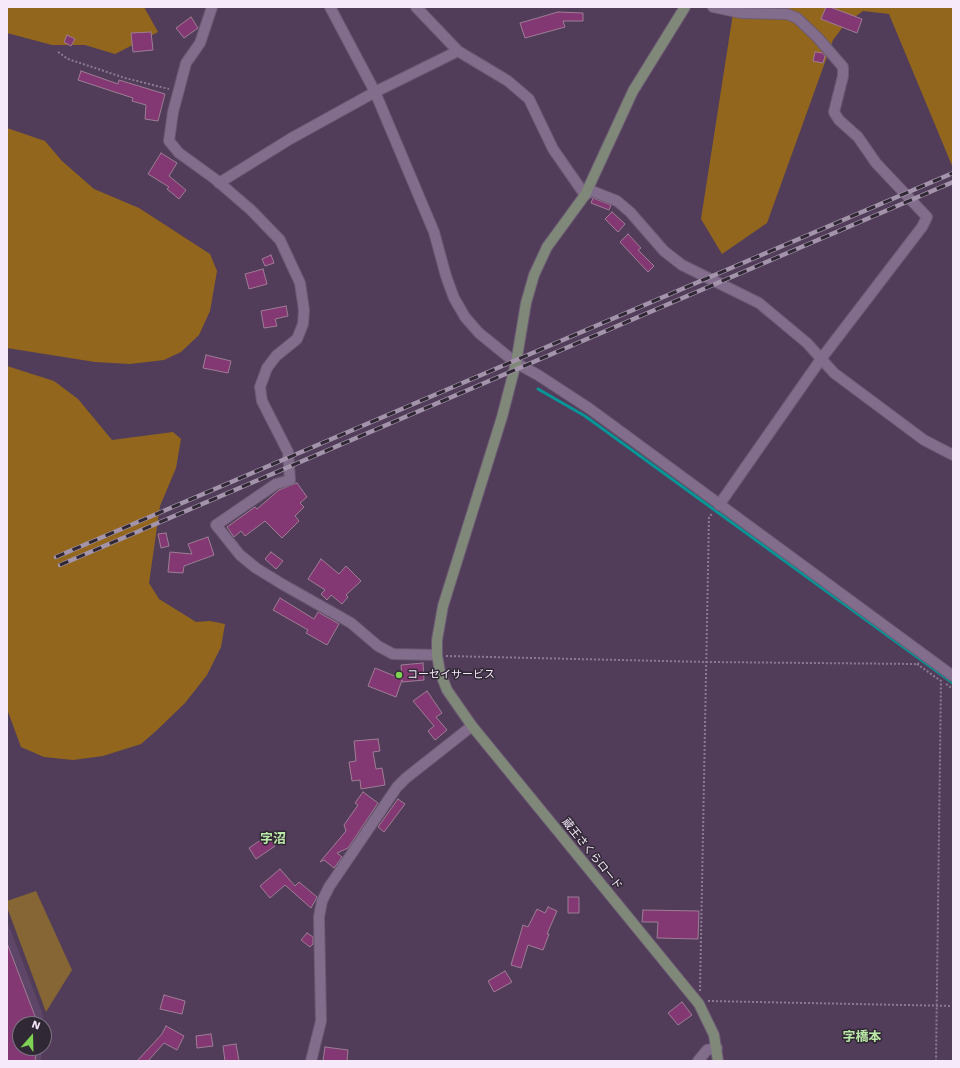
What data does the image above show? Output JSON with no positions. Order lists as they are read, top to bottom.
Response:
{
  "streets": {
    "street": ["蔵王さくらロード"]
  },
  "districts": ["字沼", "字橋本"],
  "places": ["コーセイサービス"],
  "north": "top"
}
